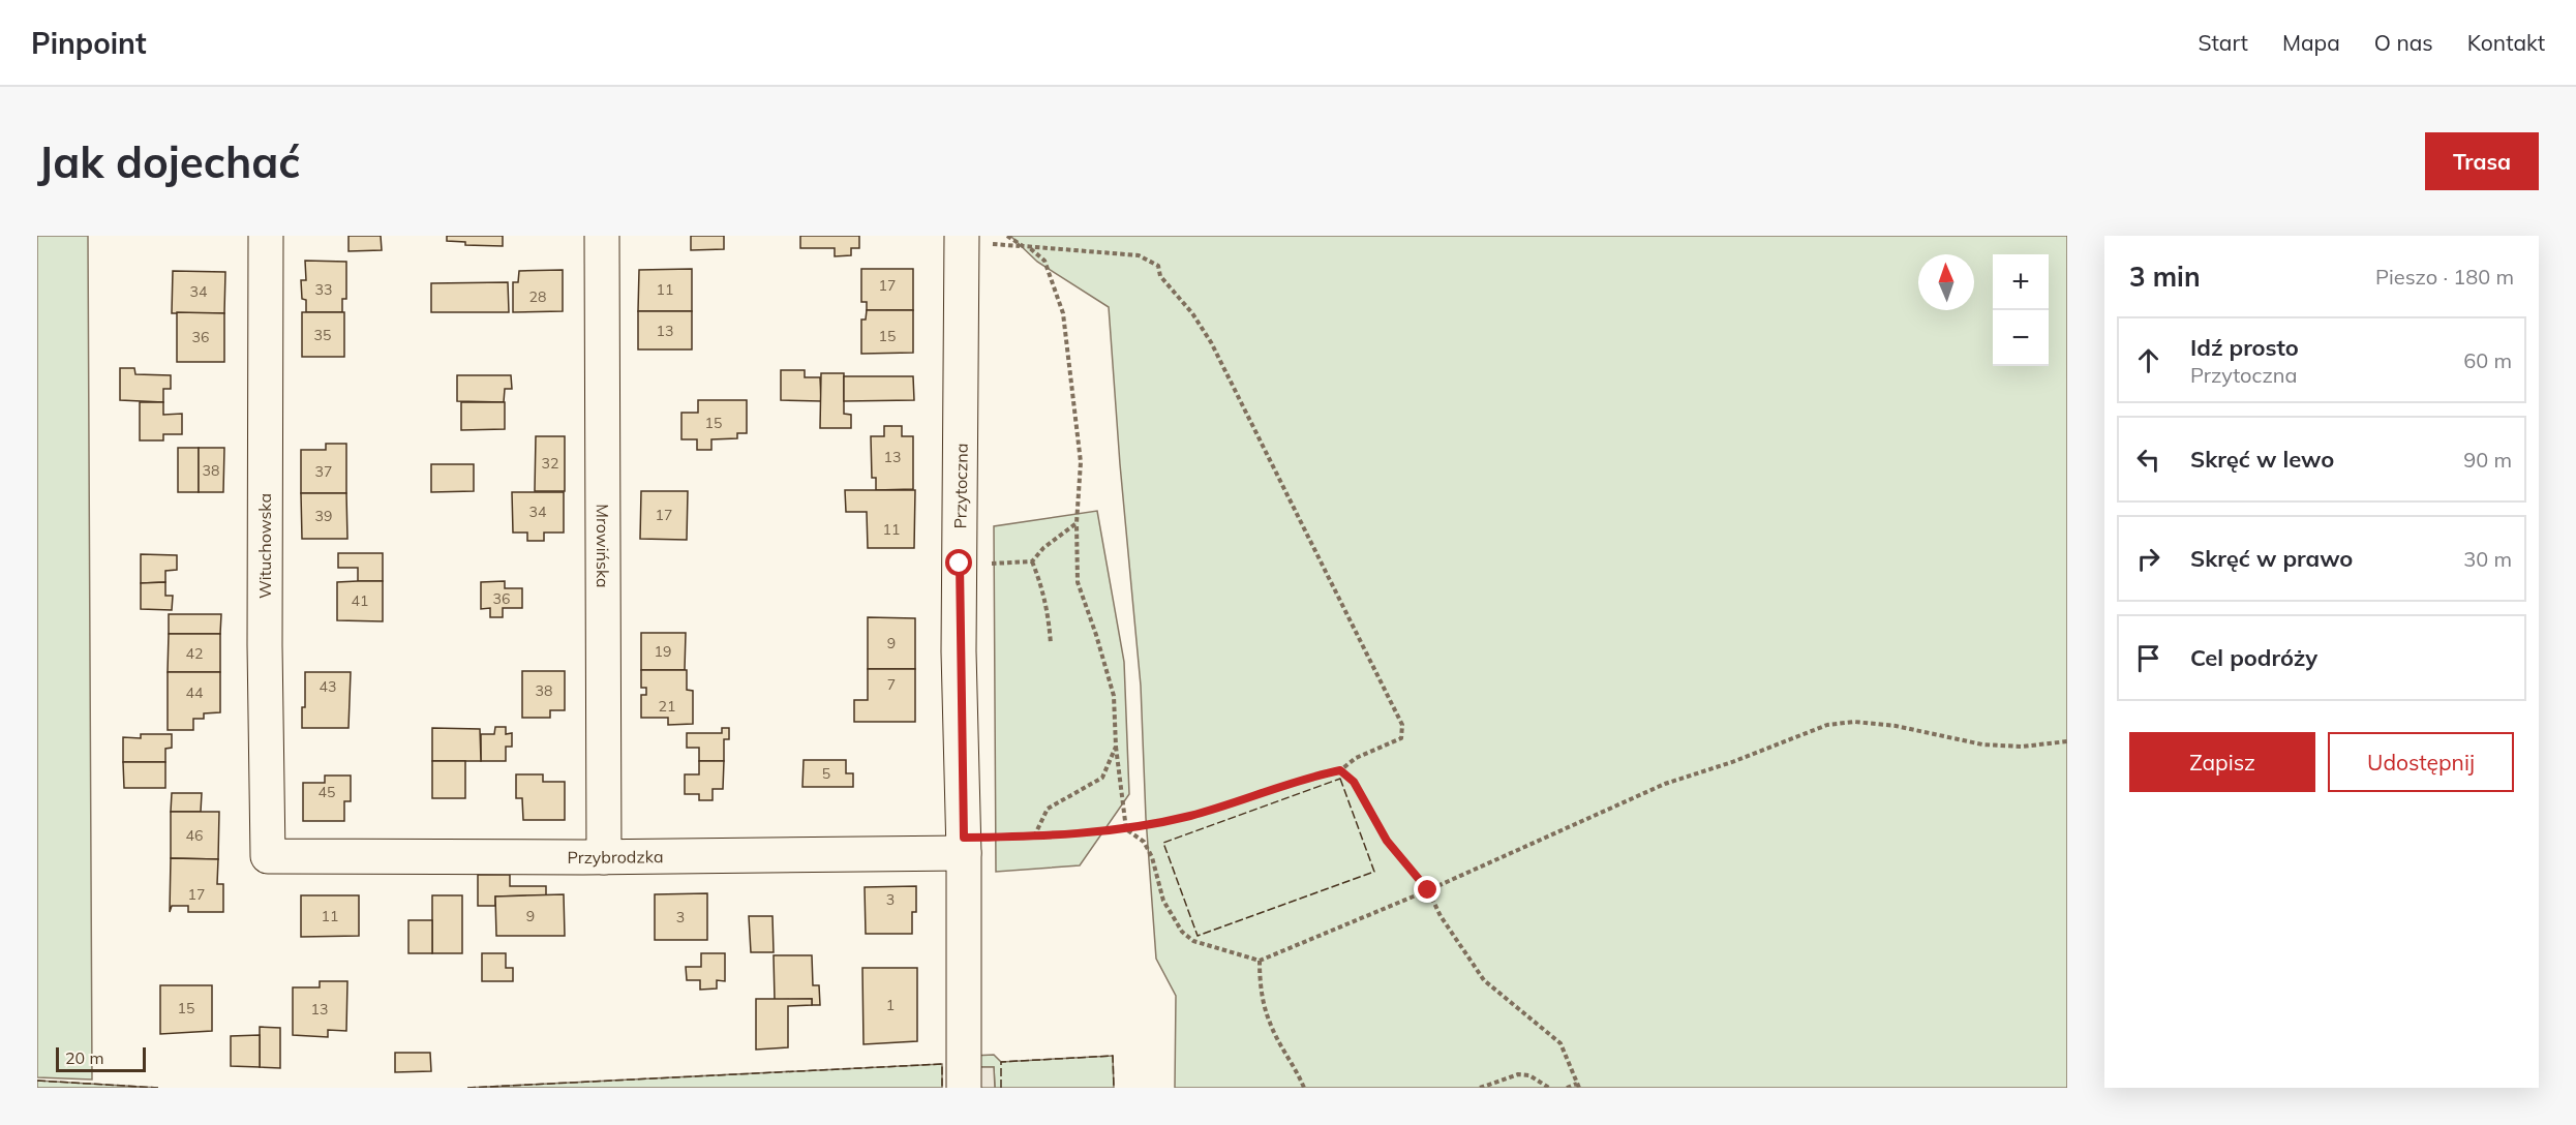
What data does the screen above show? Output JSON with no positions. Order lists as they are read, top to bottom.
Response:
{
  "streets": {
    "street": [
      "Przytoczna",
      "Wituchowska",
      "Mrowińska",
      "Przybrodzka"
    ]
  },
  "crossings": [
    ["Przytoczna", "Przybrodzka"],
    ["Wituchowska", "Przybrodzka"],
    ["Mrowińska", "Przybrodzka"]
  ],
  "house_numbers": [
    "17",
    "33",
    "11",
    "34",
    "28",
    "13",
    "35",
    "15",
    "36",
    "15",
    "13",
    "32",
    "38",
    "37",
    "34",
    "17",
    "39",
    "11",
    "36",
    "41",
    "9",
    "19",
    "42",
    "7",
    "43",
    "38",
    "44",
    "21",
    "5",
    "45",
    "46",
    "17",
    "3",
    "11",
    "9",
    "3",
    "1",
    "15",
    "13"
  ],
  "scale_bar": "20 m",
  "north": "top",
  "page": {
    "header": "Pinpoint",
    "nav": [
      "Start",
      "Mapa",
      "O nas",
      "Kontakt"
    ],
    "buttons": [
      "Trasa",
      ["Zapisz", "Udostępnij"]
    ],
    "title": "Jak dojechać",
    "heading": ["3 min", "Pieszo · 180 m"],
    "map_buttons": ["+", "−"],
    "list": [
      ["Idź prosto", "Przytoczna", "60 m"],
      ["Skręć w lewo", "90 m"],
      ["Skręć w prawo", "30 m"],
      "Cel podróży"
    ],
    "scale": "20 m"
  }
}
